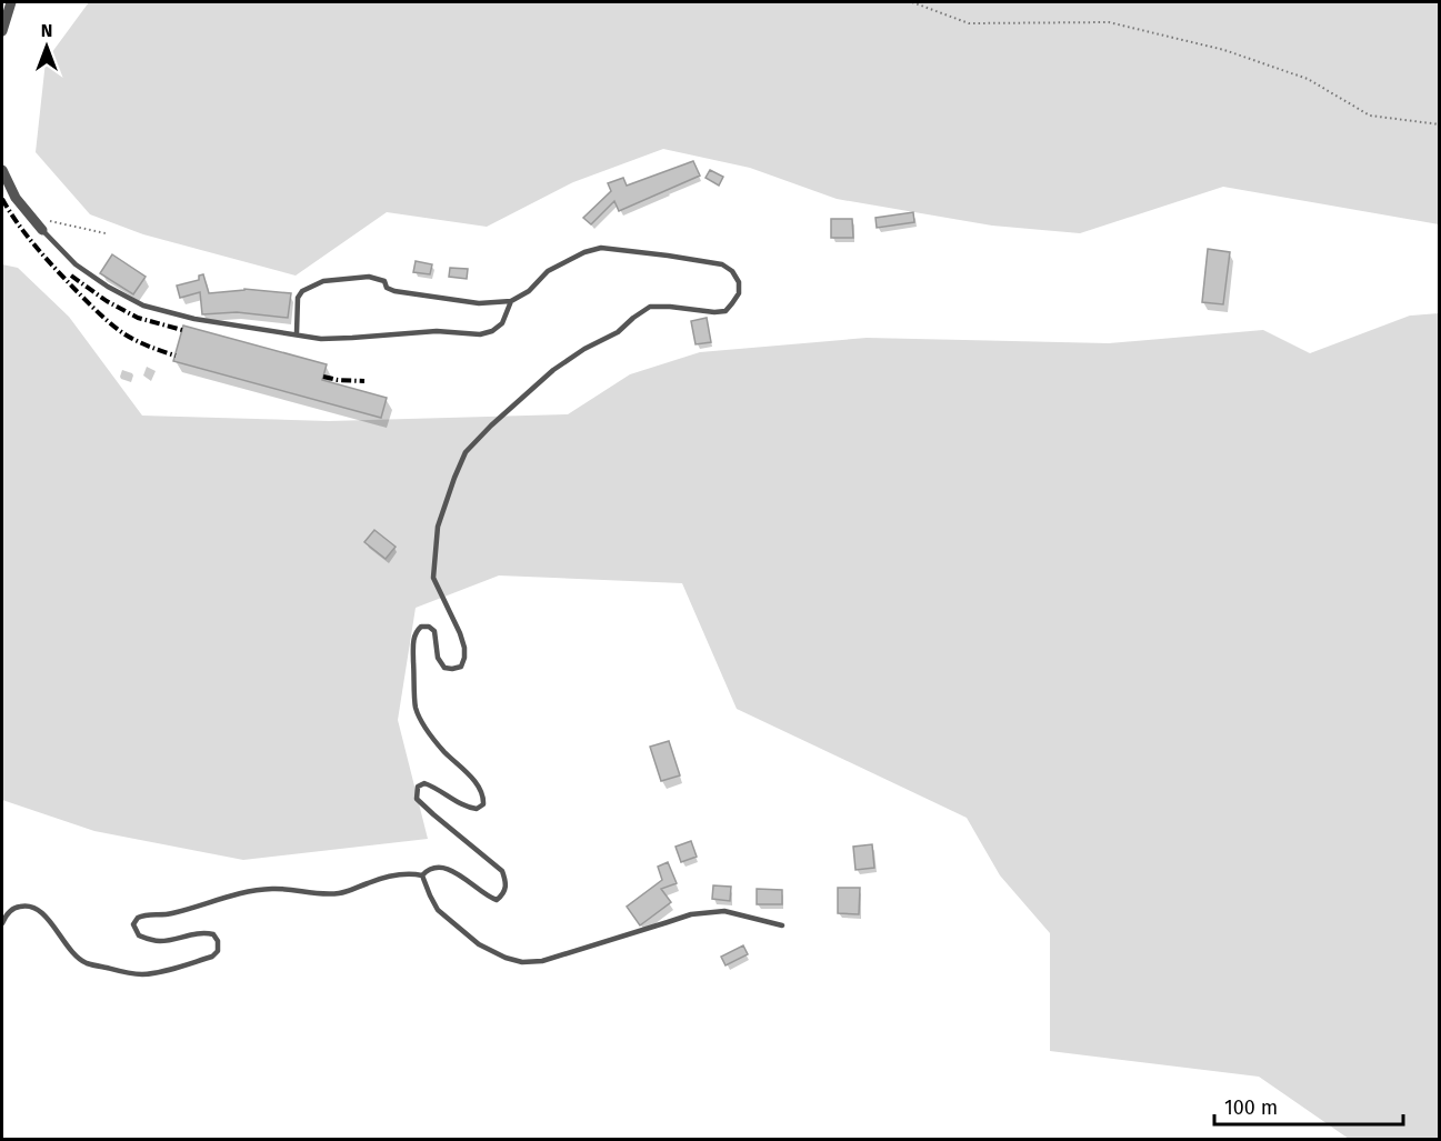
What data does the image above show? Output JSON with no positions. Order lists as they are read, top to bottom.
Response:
{
  "scale_bar": "100 m",
  "north": "top"
}
